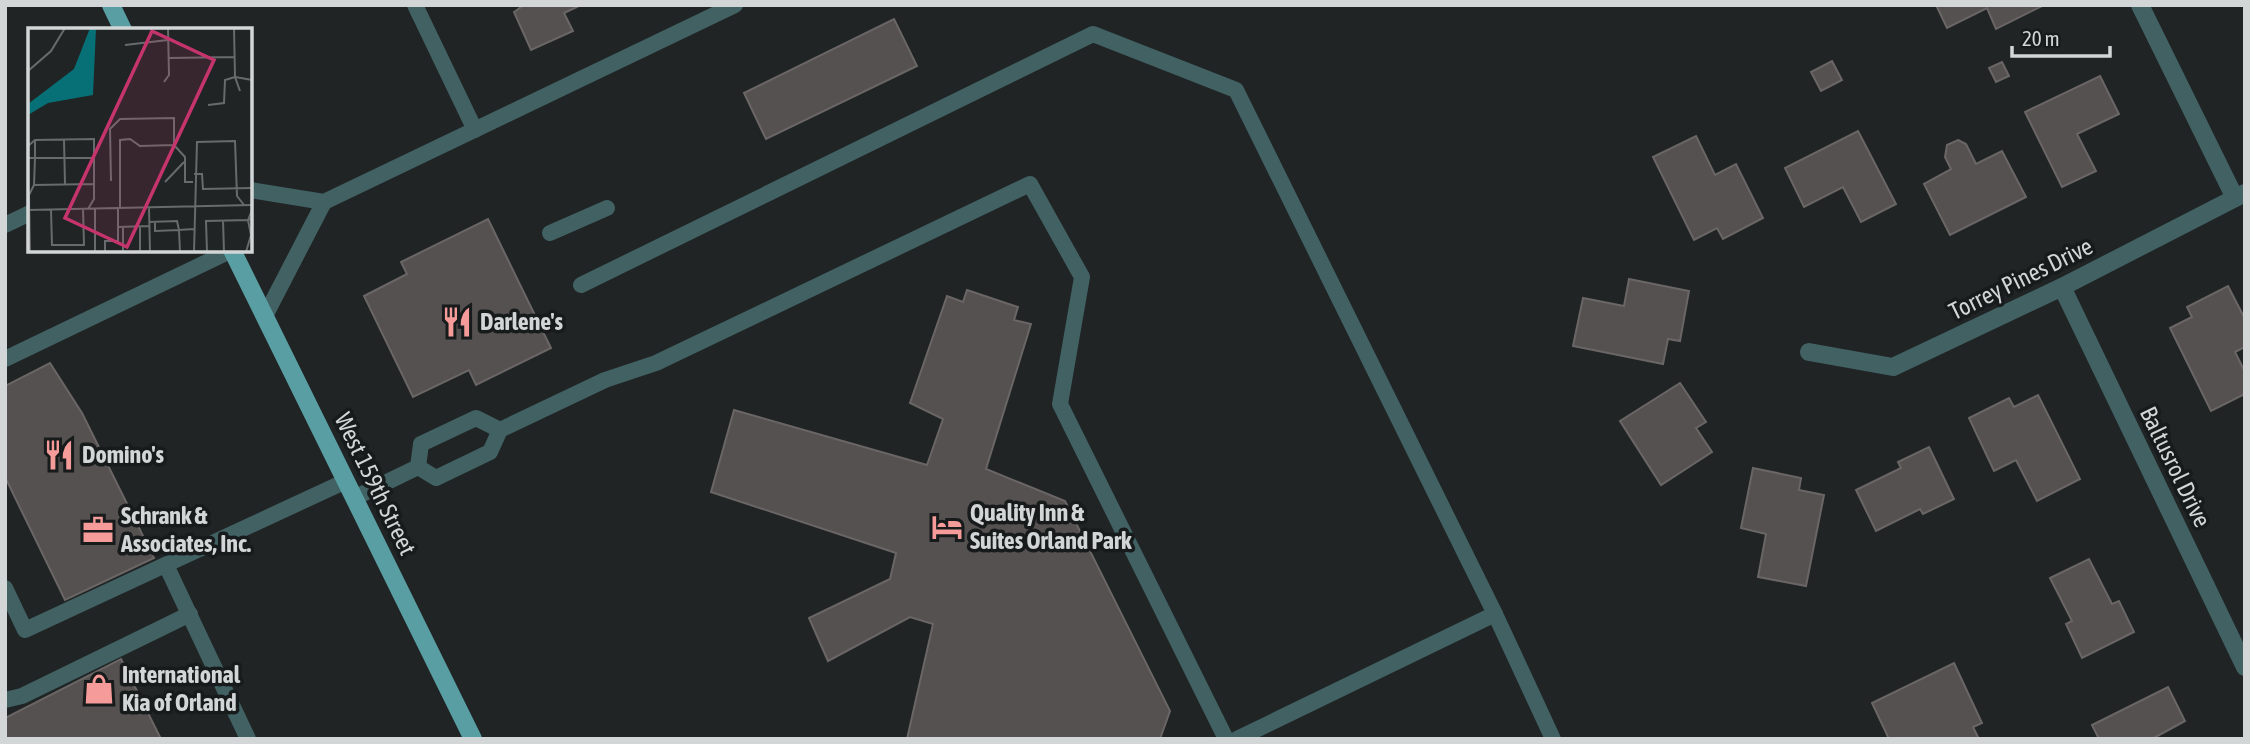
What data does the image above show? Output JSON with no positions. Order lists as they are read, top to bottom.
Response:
{
  "streets": {
    "main road": ["West 159th Street"],
    "street": ["Torrey Pines Drive", "Baltusrol Drive"]
  },
  "crossings": [
    ["Torrey Pines Drive", "Baltusrol Drive"]
  ],
  "places": {
    "restaurant": ["Darlene's", "Domino's"],
    "hotel": ["Quality Inn & Suites Orland Park"],
    "office": ["Schrank & Associates, Inc."],
    "shop": ["International Kia of Orland"]
  },
  "scale_bar": "20 m"
}
